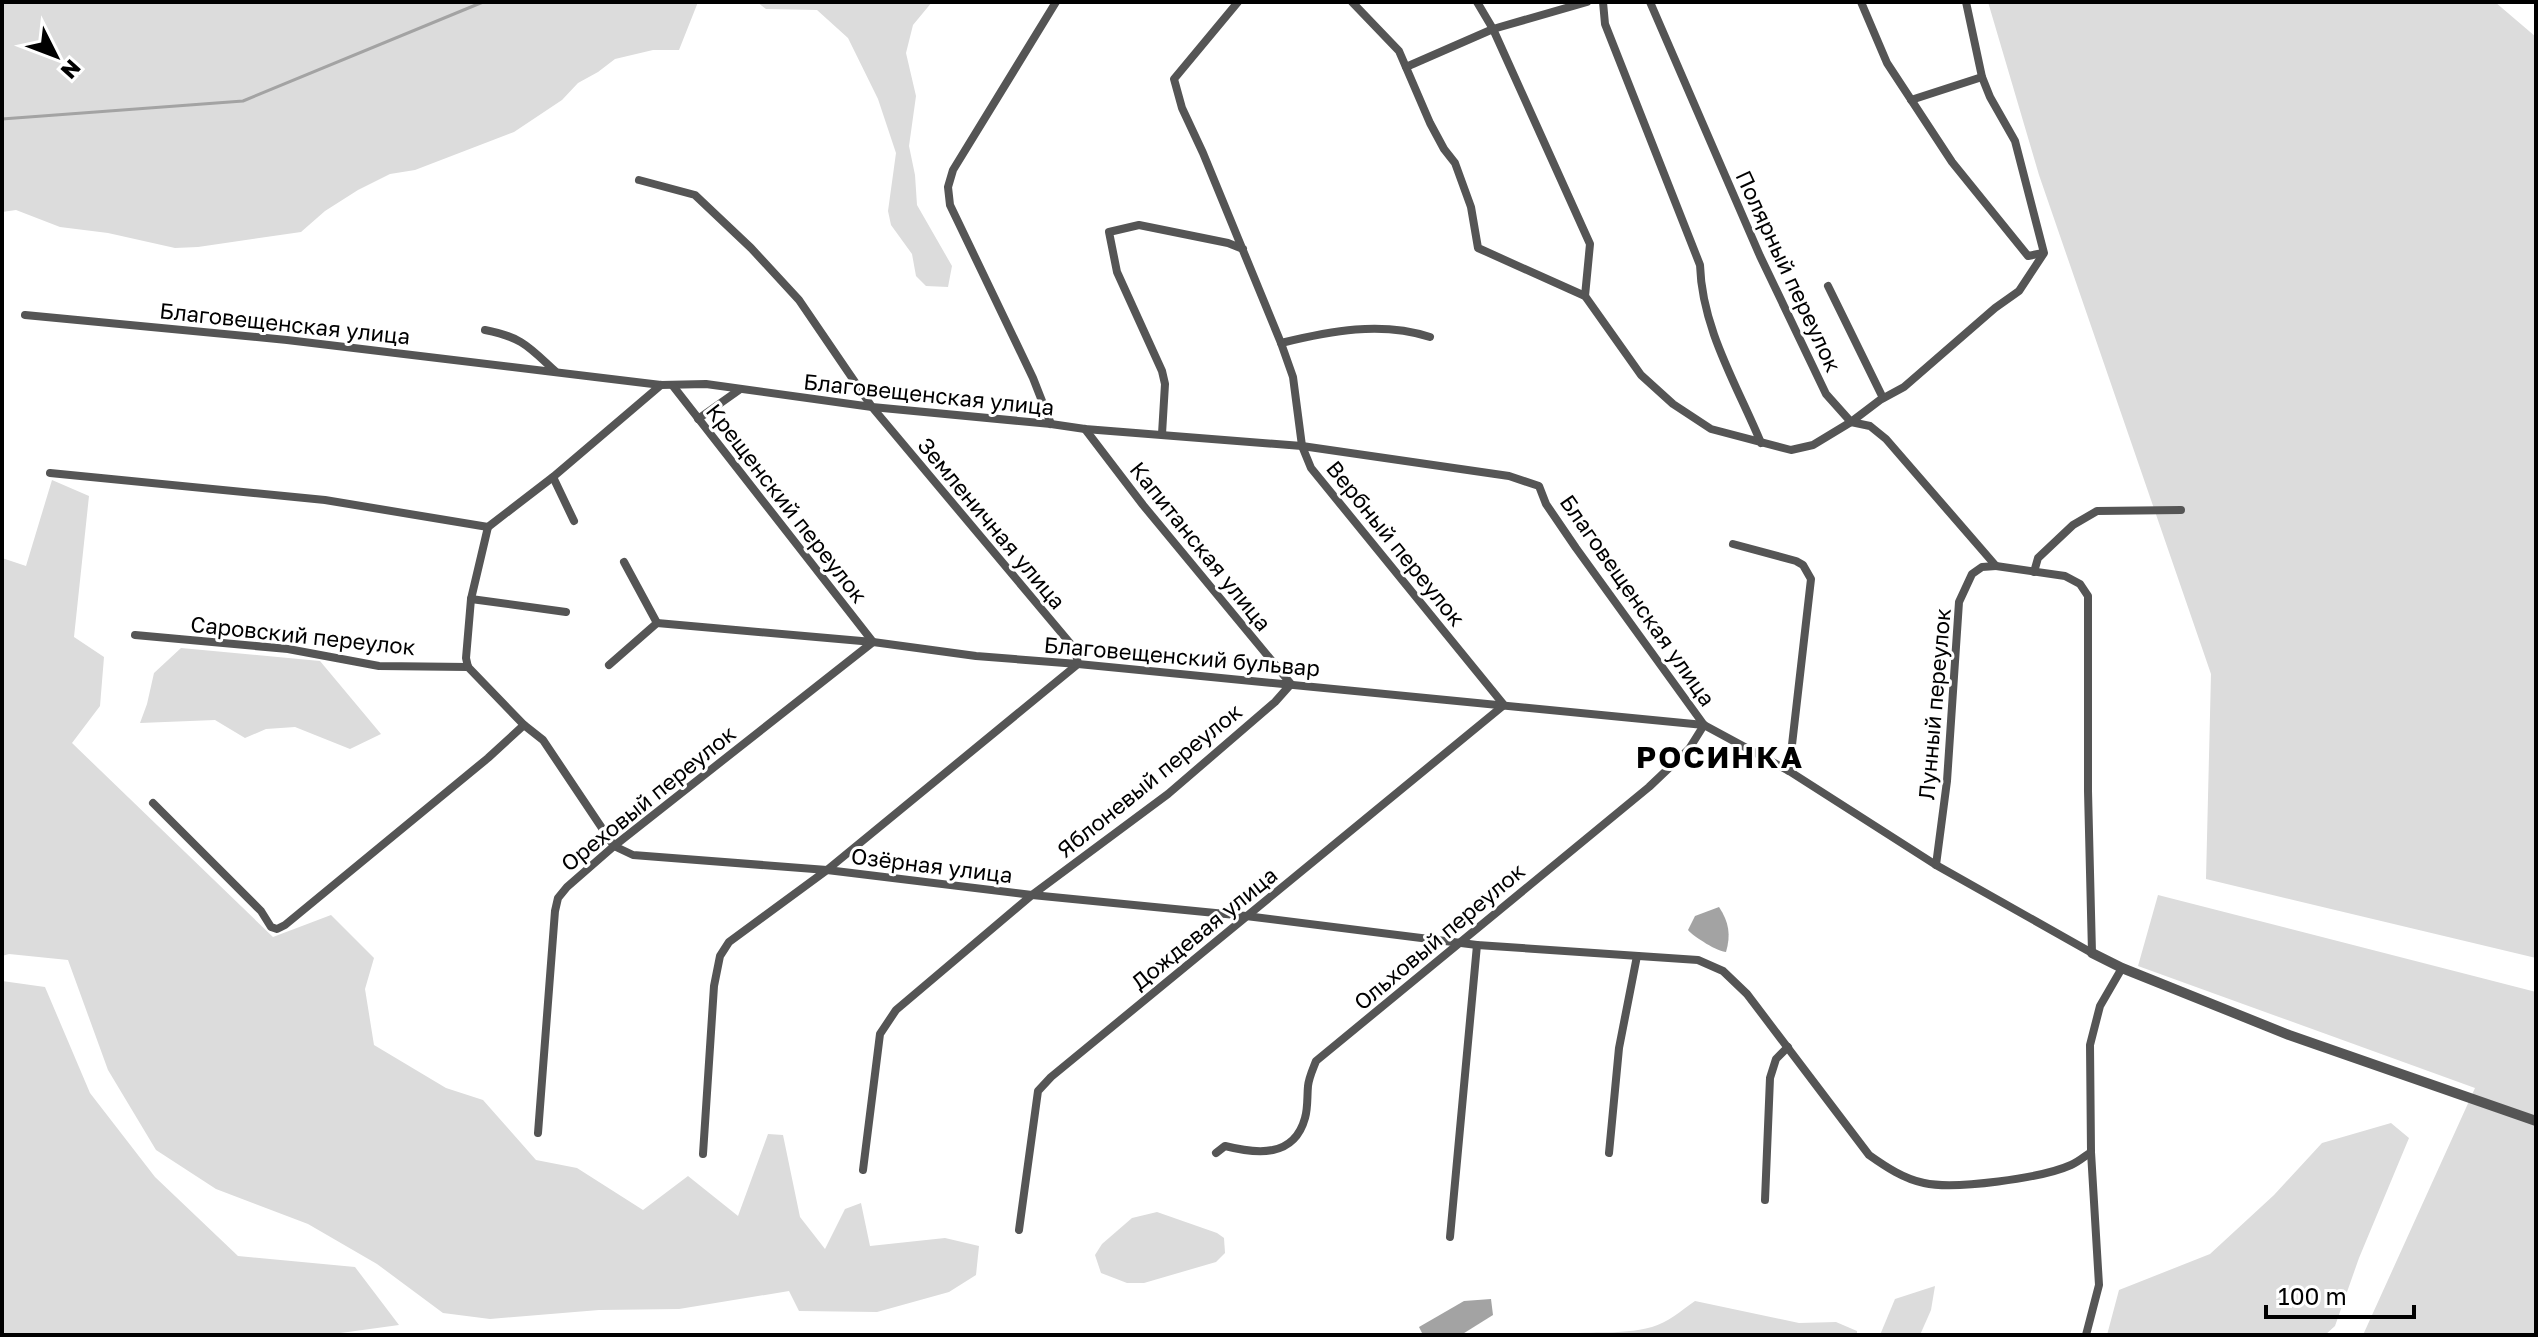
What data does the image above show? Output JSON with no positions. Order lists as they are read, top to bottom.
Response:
{
  "streets": {
    "street": [
      "Полярный переулок",
      "Благовещенская улица",
      "Крещенский переулок",
      "Земленичная улица",
      "Вербный переулок",
      "Капитанская улица",
      "Саровский переулок",
      "Благовещенский бульвар",
      "Лунный переулок",
      "Яблоневый переулок",
      "Ореховый переулок",
      "Озёрная улица",
      "Дождевая улица",
      "Ольховый переулок"
    ]
  },
  "crossings": [
    ["Полярный переулок", "Лунный переулок"],
    ["Благовещенская улица", "Крещенский переулок"],
    ["Благовещенская улица", "Земленичная улица"],
    ["Благовещенская улица", "Вербный переулок"],
    ["Благовещенская улица", "Капитанская улица"],
    ["Благовещенская улица", "Благовещенский бульвар"],
    ["Благовещенская улица", "Ольховый переулок"],
    ["Крещенский переулок", "Благовещенский бульвар"],
    ["Крещенский переулок", "Ореховый переулок"],
    ["Земленичная улица", "Благовещенский бульвар"],
    ["Вербный переулок", "Благовещенский бульвар"],
    ["Вербный переулок", "Дождевая улица"],
    ["Капитанская улица", "Благовещенский бульвар"],
    ["Капитанская улица", "Яблоневый переулок"],
    ["Благовещенский бульвар", "Яблоневый переулок"],
    ["Благовещенский бульвар", "Ореховый переулок"],
    ["Благовещенский бульвар", "Дождевая улица"],
    ["Благовещенский бульвар", "Ольховый переулок"],
    ["Яблоневый переулок", "Озёрная улица"],
    ["Ореховый переулок", "Озёрная улица"],
    ["Озёрная улица", "Дождевая улица"],
    ["Озёрная улица", "Ольховый переулок"]
  ],
  "districts": ["РОСИНКА"],
  "scale_bar": "100 m",
  "north": "bottom right"
}
